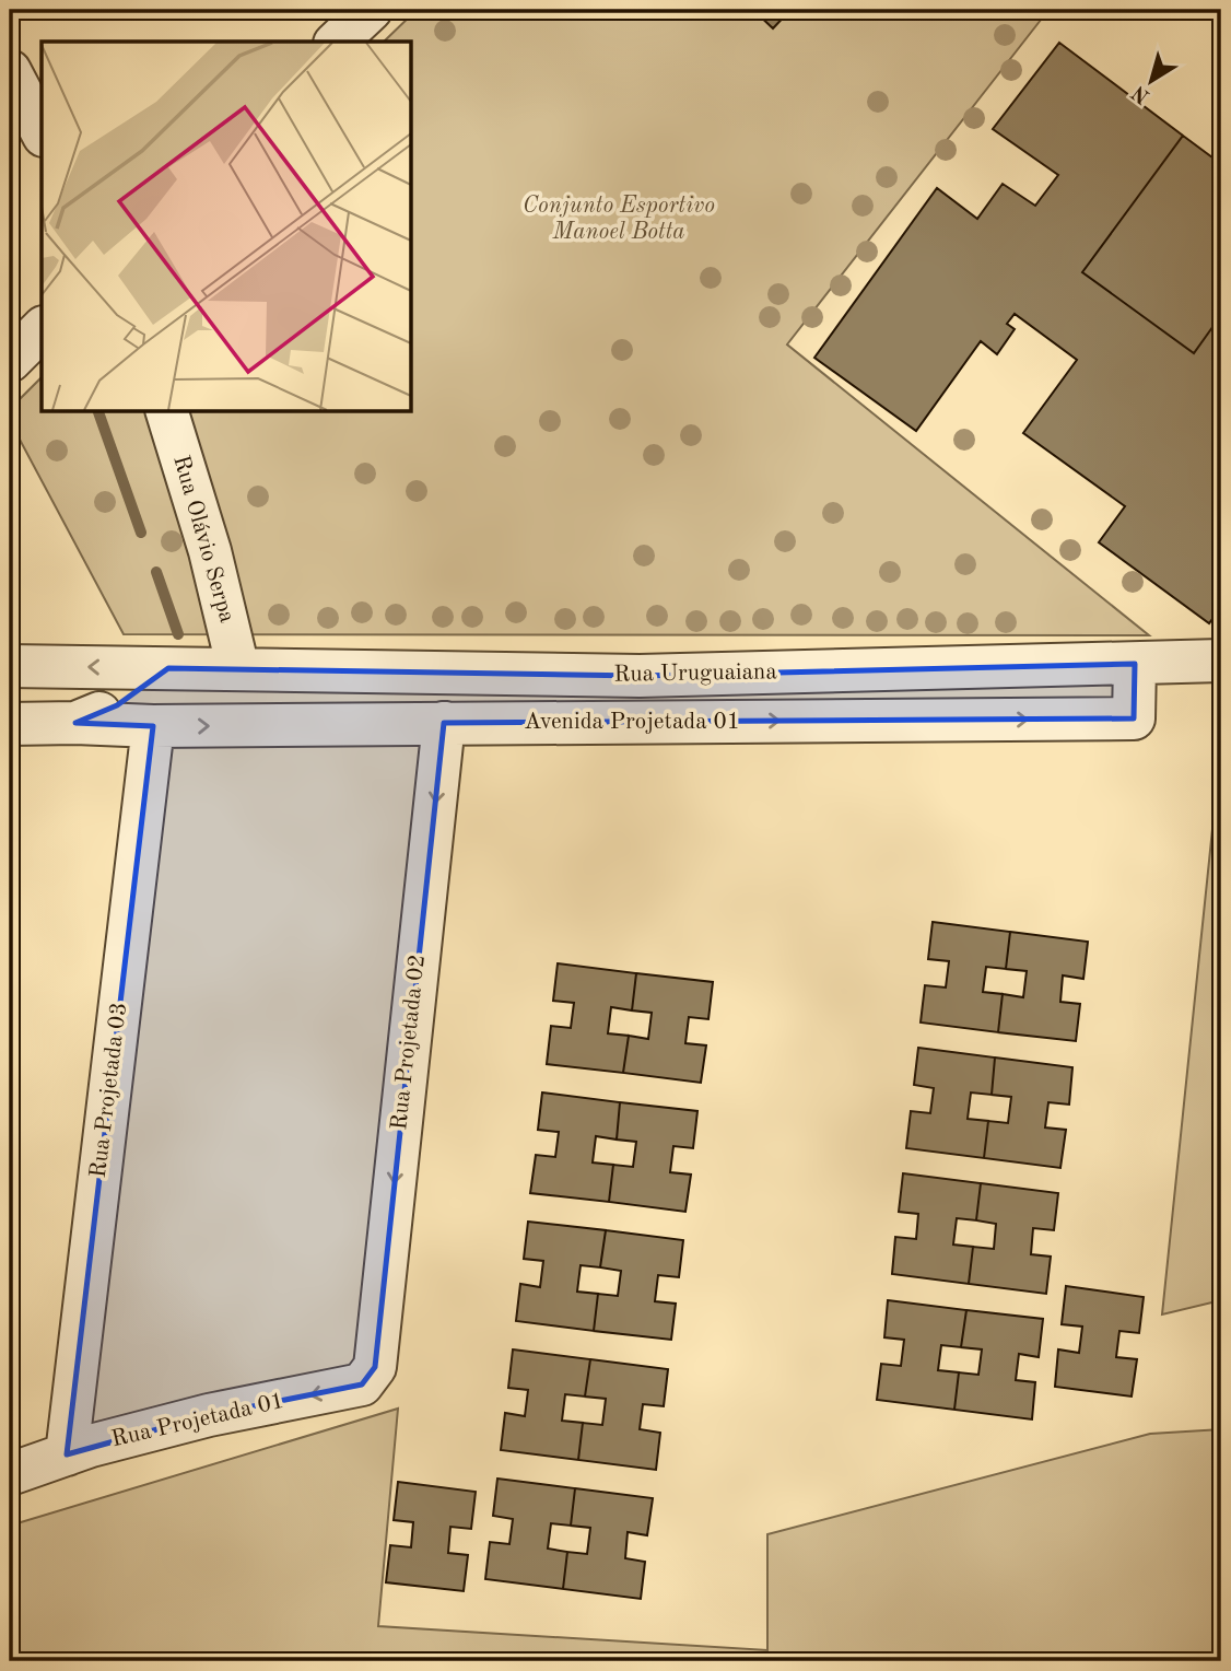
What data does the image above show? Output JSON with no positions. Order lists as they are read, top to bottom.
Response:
{
  "streets": {
    "street": [
      "Rua Olávio Serpa",
      "Rua Uruguaiana",
      "Avenida Projetada 01",
      "Rua Projetada 02",
      "Rua Projetada 03",
      "Rua Projetada 01"
    ]
  },
  "crossings": [
    ["Rua Olávio Serpa", "Rua Uruguaiana"],
    ["Rua Uruguaiana", "Avenida Projetada 01"],
    ["Avenida Projetada 01", "Rua Projetada 02"],
    ["Avenida Projetada 01", "Rua Projetada 03"],
    ["Rua Projetada 02", "Rua Projetada 01"],
    ["Rua Projetada 03", "Rua Projetada 01"]
  ],
  "one_way": ["Avenida Projetada 01", "Rua Projetada 02", "Rua Projetada 01"],
  "parks": ["Conjunto Esportivo Manoel Botta"],
  "north": "bottom left"
}
